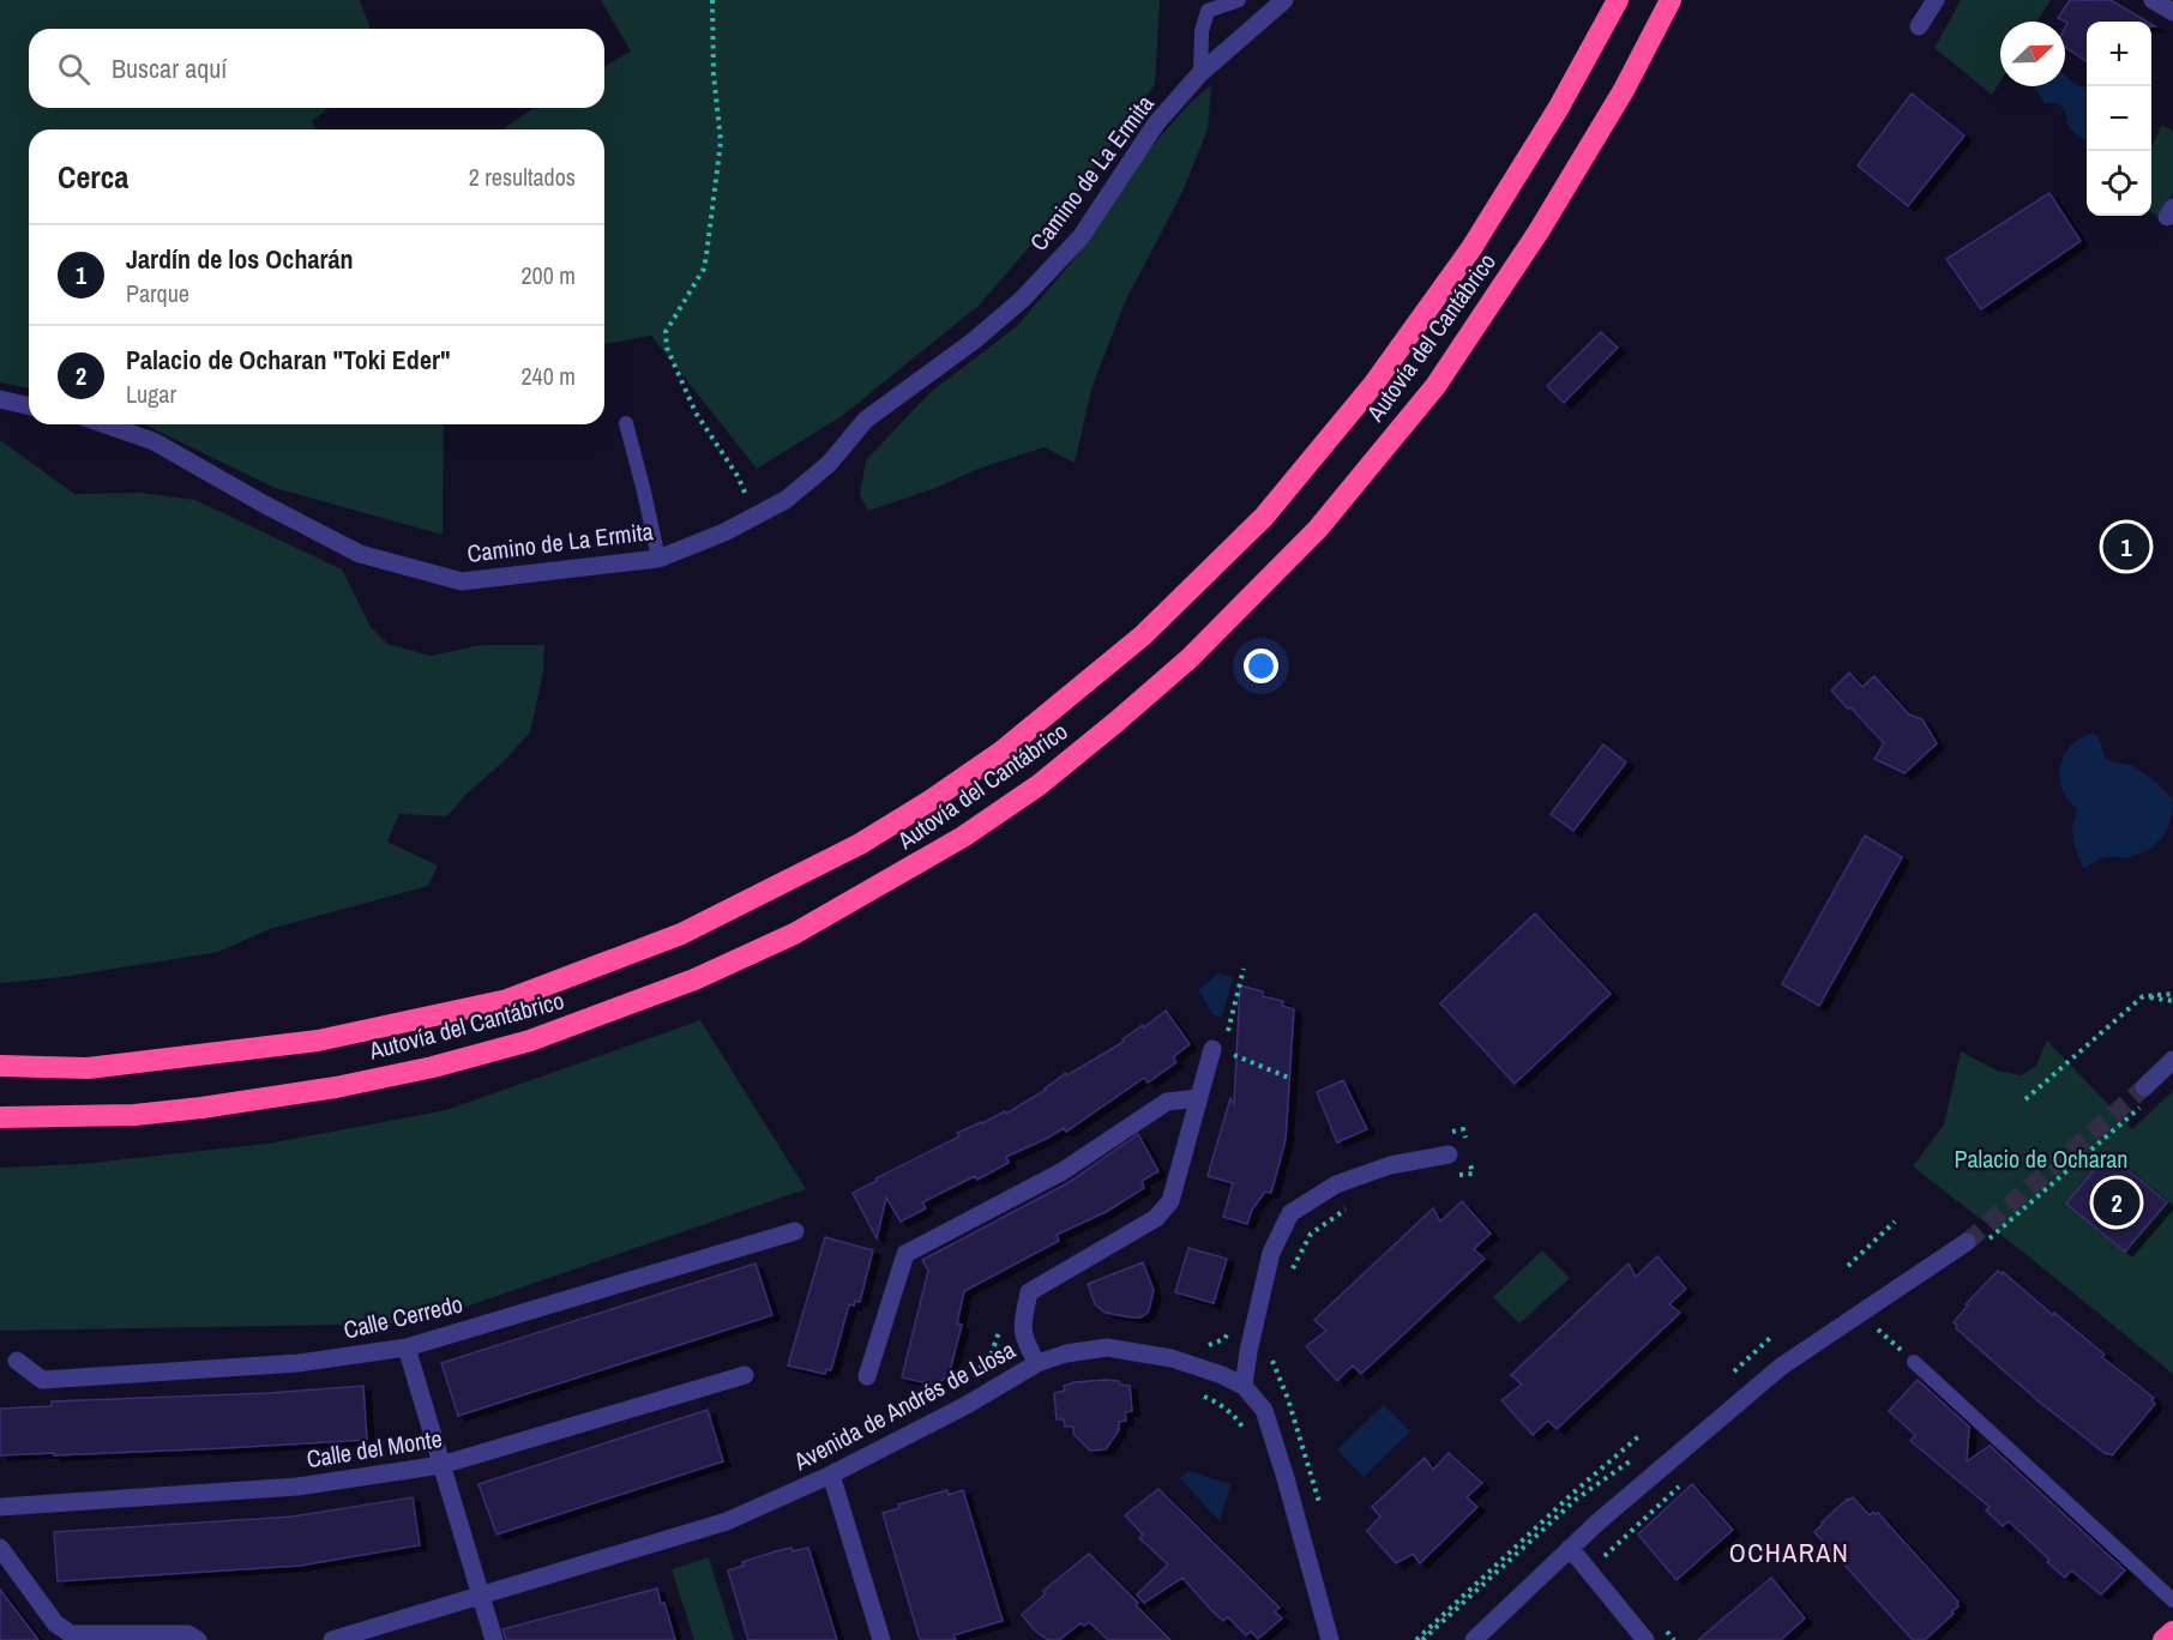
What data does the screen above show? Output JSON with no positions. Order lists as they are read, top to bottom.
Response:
{
  "streets": {
    "highway": ["Autovía del Cantábrico"],
    "street": [
      "Camino de La Ermita",
      "Calle Cerredo",
      "Avenida de Andrés de Llosa",
      "Calle del Monte"
    ]
  },
  "districts": ["OCHARAN"],
  "parks": ["Palacio de Ocharan"],
  "north": "top right",
  "page": {
    "map_buttons": ["+", "−"],
    "search": "Buscar aquí",
    "heading": ["Cerca", "2 resultados"],
    "list": [
      {
        "mark": "1",
        "name": "Jardín de los Ocharán",
        "note": "Parque",
        "value": "200 m"
      },
      {
        "mark": "2",
        "name": "Palacio de Ocharan \"Toki Eder\"",
        "note": "Lugar",
        "value": "240 m"
      }
    ],
    "pins": ["1", "2"]
  }
}
